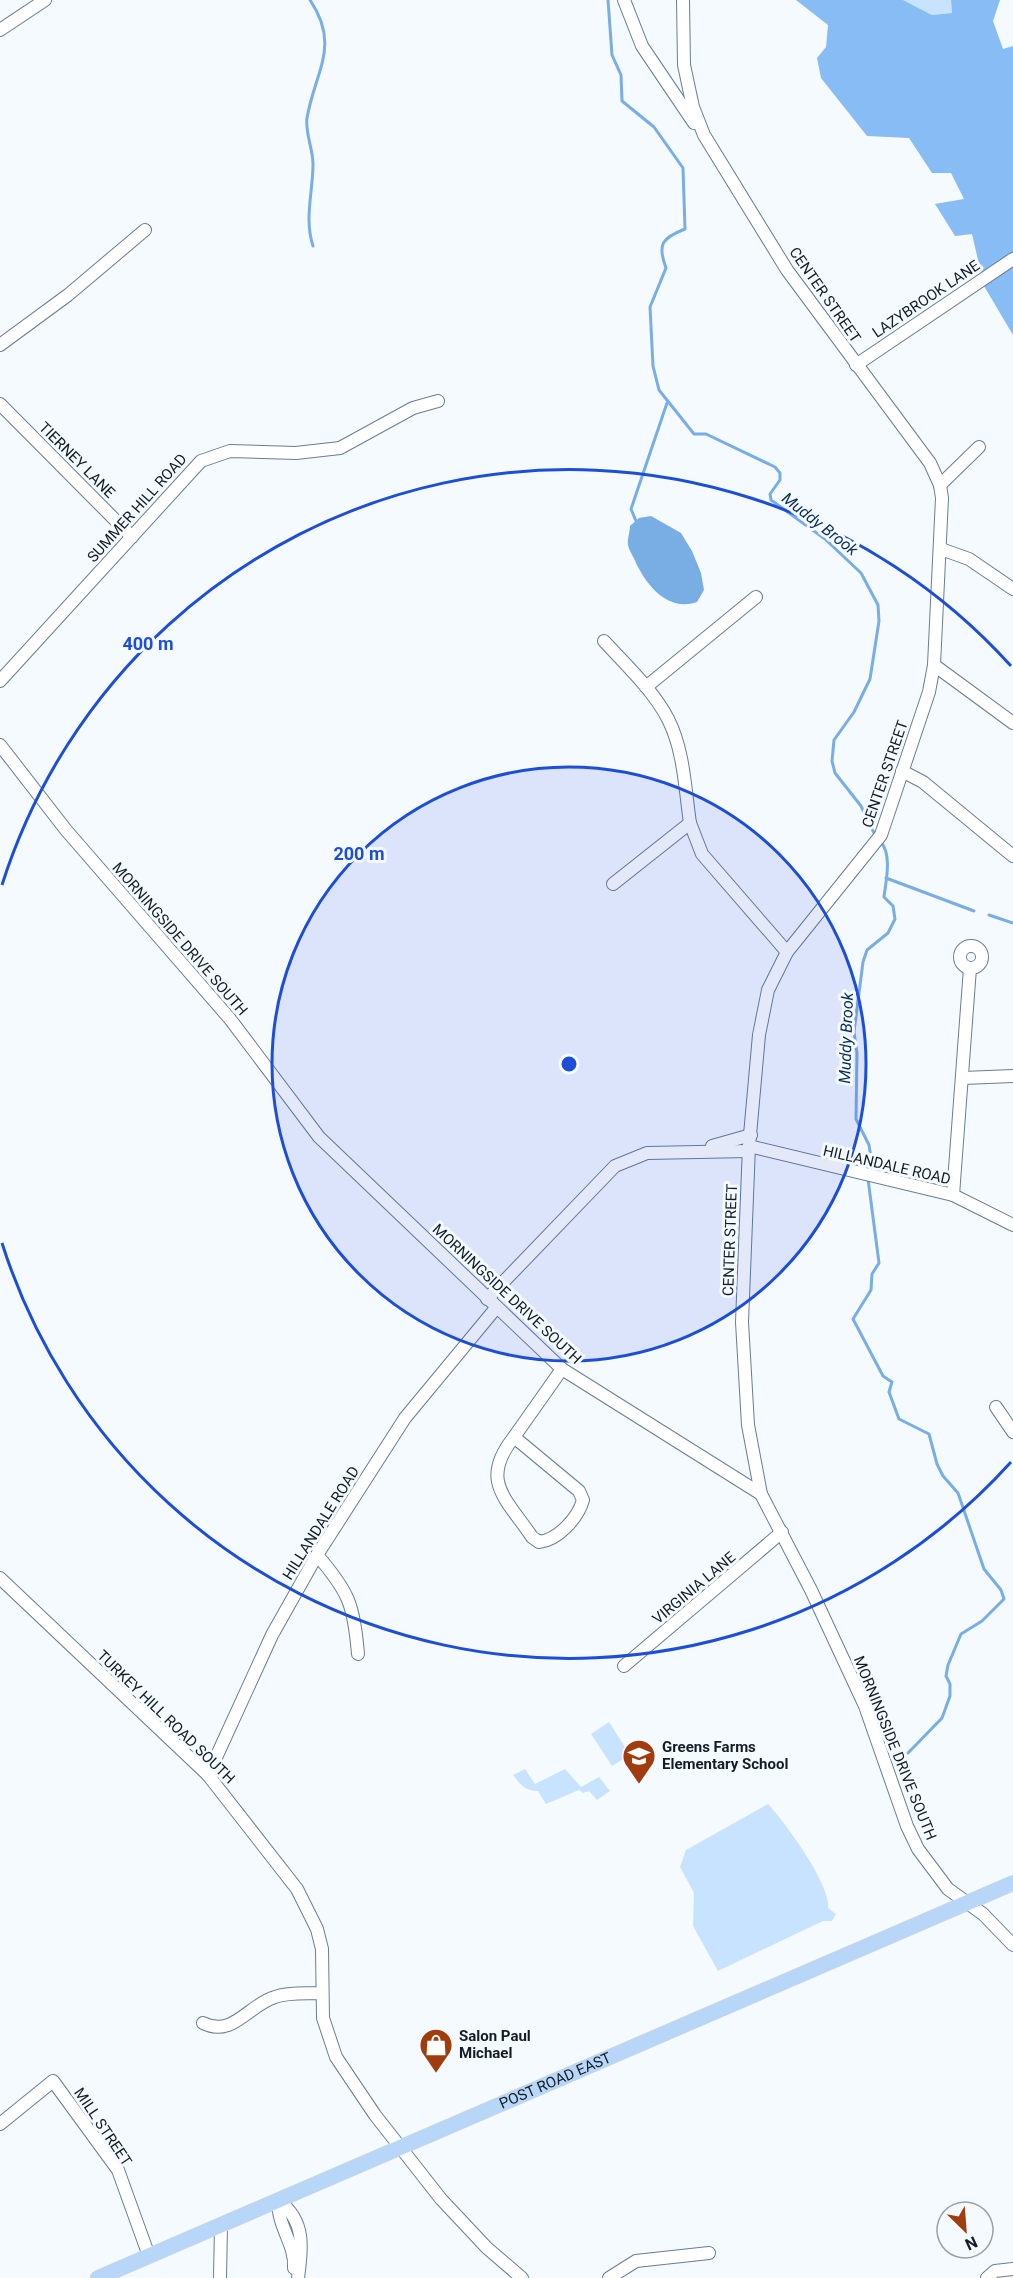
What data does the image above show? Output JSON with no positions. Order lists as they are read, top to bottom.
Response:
{
  "streets": {
    "main road": ["POST ROAD EAST"],
    "street": [
      "CENTER STREET",
      "LAZYBROOK LANE",
      "TIERNEY LANE",
      "SUMMER HILL ROAD",
      "MORNINGSIDE DRIVE SOUTH",
      "HILLANDALE ROAD",
      "VIRGINIA LANE",
      "TURKEY HILL ROAD SOUTH",
      "MILL STREET"
    ]
  },
  "crossings": [
    ["CENTER STREET", "LAZYBROOK LANE"],
    ["CENTER STREET", "MORNINGSIDE DRIVE SOUTH"],
    ["CENTER STREET", "HILLANDALE ROAD"],
    ["TIERNEY LANE", "SUMMER HILL ROAD"],
    ["MORNINGSIDE DRIVE SOUTH", "HILLANDALE ROAD"],
    ["MORNINGSIDE DRIVE SOUTH", "VIRGINIA LANE"],
    ["MORNINGSIDE DRIVE SOUTH", "POST ROAD EAST"],
    ["HILLANDALE ROAD", "TURKEY HILL ROAD SOUTH"],
    ["TURKEY HILL ROAD SOUTH", "POST ROAD EAST"],
    ["POST ROAD EAST", "MILL STREET"]
  ],
  "water": ["Muddy Brook"],
  "places": {
    "school or university": ["Greens Farms Elementary School"],
    "shop": ["Salon Paul Michael"]
  },
  "north": "bottom right",
  "rings": ["400 m", "200 m"]
}
